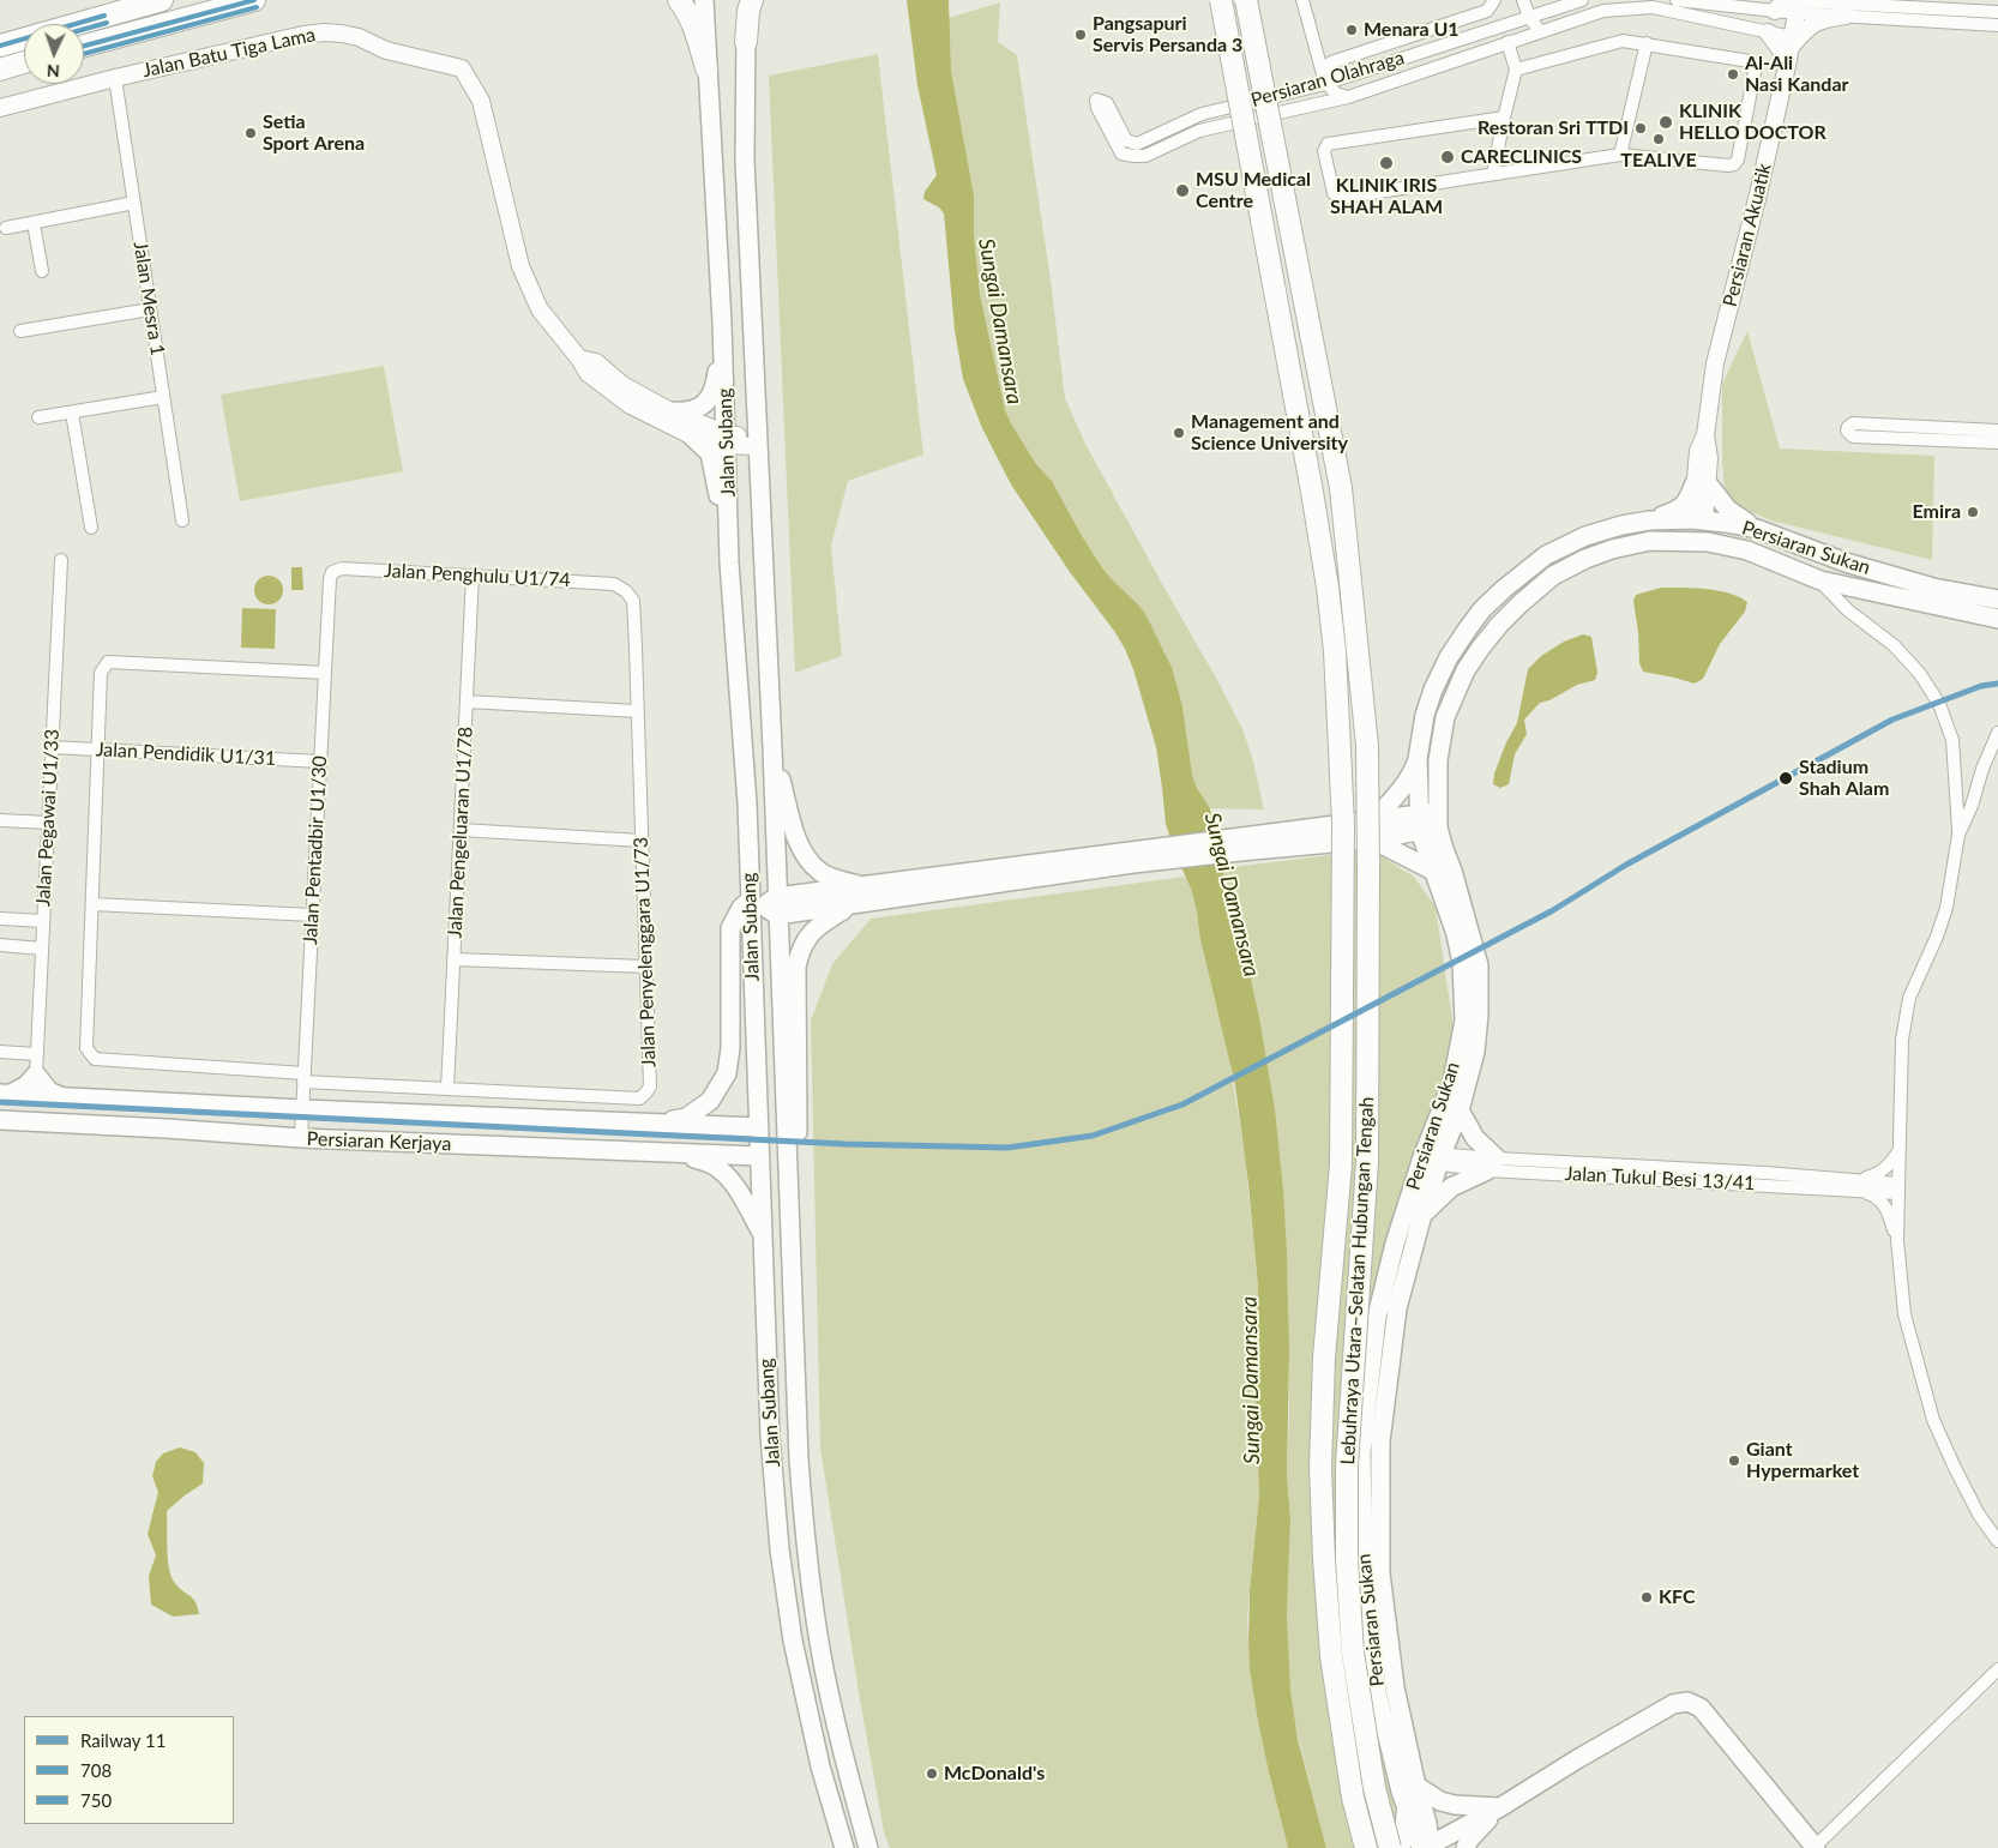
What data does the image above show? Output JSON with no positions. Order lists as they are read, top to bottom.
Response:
{
  "streets": {
    "highway": ["Lebuhraya Utara–Selatan Hubungan Tengah"],
    "main road": ["Jalan Subang", "Persiaran Sukan", "Persiaran Kerjaya"],
    "street": [
      "Jalan Batu Tiga Lama",
      "Persiaran Olahraga",
      "Persiaran Akuatik",
      "Jalan Mesra 1",
      "Jalan Penghulu U1/74",
      "Jalan Pendidik U1/31",
      "Jalan Pegawai U1/33",
      "Jalan Pengeluaran U1/78",
      "Jalan Pentadbir U1/30",
      "Jalan Penyelenggara U1/73",
      "Jalan Tukul Besi 13/41"
    ]
  },
  "crossings": [
    ["Jalan Batu Tiga Lama", "Jalan Mesra 1"],
    ["Jalan Batu Tiga Lama", "Jalan Subang"],
    ["Persiaran Olahraga", "Persiaran Akuatik"],
    ["Persiaran Akuatik", "Persiaran Sukan"],
    ["Jalan Subang", "Persiaran Kerjaya"],
    ["Persiaran Sukan", "Jalan Tukul Besi 13/41"],
    ["Jalan Penghulu U1/74", "Jalan Pengeluaran U1/78"],
    ["Jalan Penghulu U1/74", "Jalan Pentadbir U1/30"],
    ["Jalan Penghulu U1/74", "Jalan Penyelenggara U1/73"],
    ["Jalan Pendidik U1/31", "Jalan Pegawai U1/33"],
    ["Jalan Pendidik U1/31", "Jalan Pentadbir U1/30"],
    ["Jalan Pengeluaran U1/78", "Jalan Penyelenggara U1/73"],
    ["Jalan Pentadbir U1/30", "Jalan Penyelenggara U1/73"],
    ["Jalan Pentadbir U1/30", "Persiaran Kerjaya"]
  ],
  "water": ["Sungai Damansara"],
  "places": [
    "Menara U1",
    "Pangsapuri Servis Persanda 3",
    "Al-Ali Nasi Kandar",
    "KLINIK HELLO DOCTOR",
    "Restoran Sri TTDI",
    "Setia Sport Arena",
    "TEALIVE",
    "CARECLINICS",
    "KLINIK IRIS SHAH ALAM",
    "MSU Medical Centre",
    "Management and Science University",
    "Emira",
    "Stadium Shah Alam",
    "Giant Hypermarket",
    "KFC",
    "McDonald's"
  ],
  "lines": ["transit line 708", "transit line 750", "rail line 11"],
  "legend": ["Railway 11", "708", "750"],
  "north": "bottom"
}
